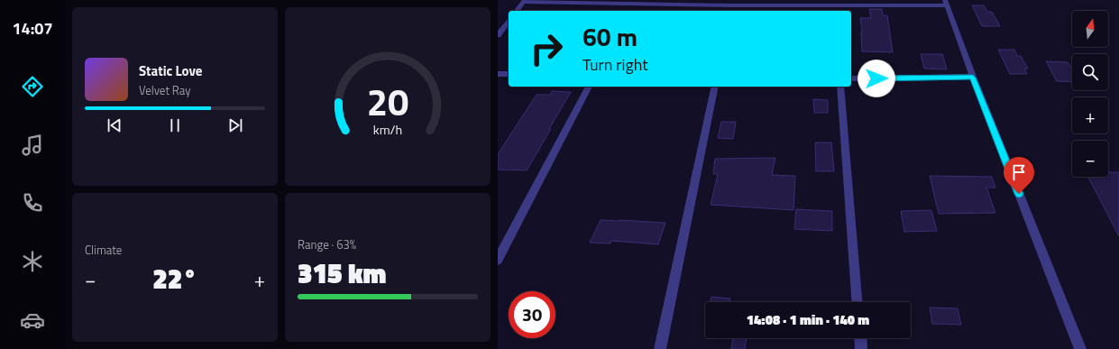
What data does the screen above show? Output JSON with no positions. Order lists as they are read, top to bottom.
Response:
{
  "north": "top",
  "page": {
    "tabs": "14:07",
    "map_buttons": ["+", "−"],
    "turn": ["60 m", "Turn right"],
    "song": ["Static Love", "Velvet Ray"],
    "tile": [
      "Climate",
      ["Range · 63%", "315 km"]
    ],
    "heat": ["−", "22°", "+"],
    "limit": "30",
    "trip": "14:08 · 1 min · 140 m",
    "gauge": ["20", "km/h"]
  }
}
